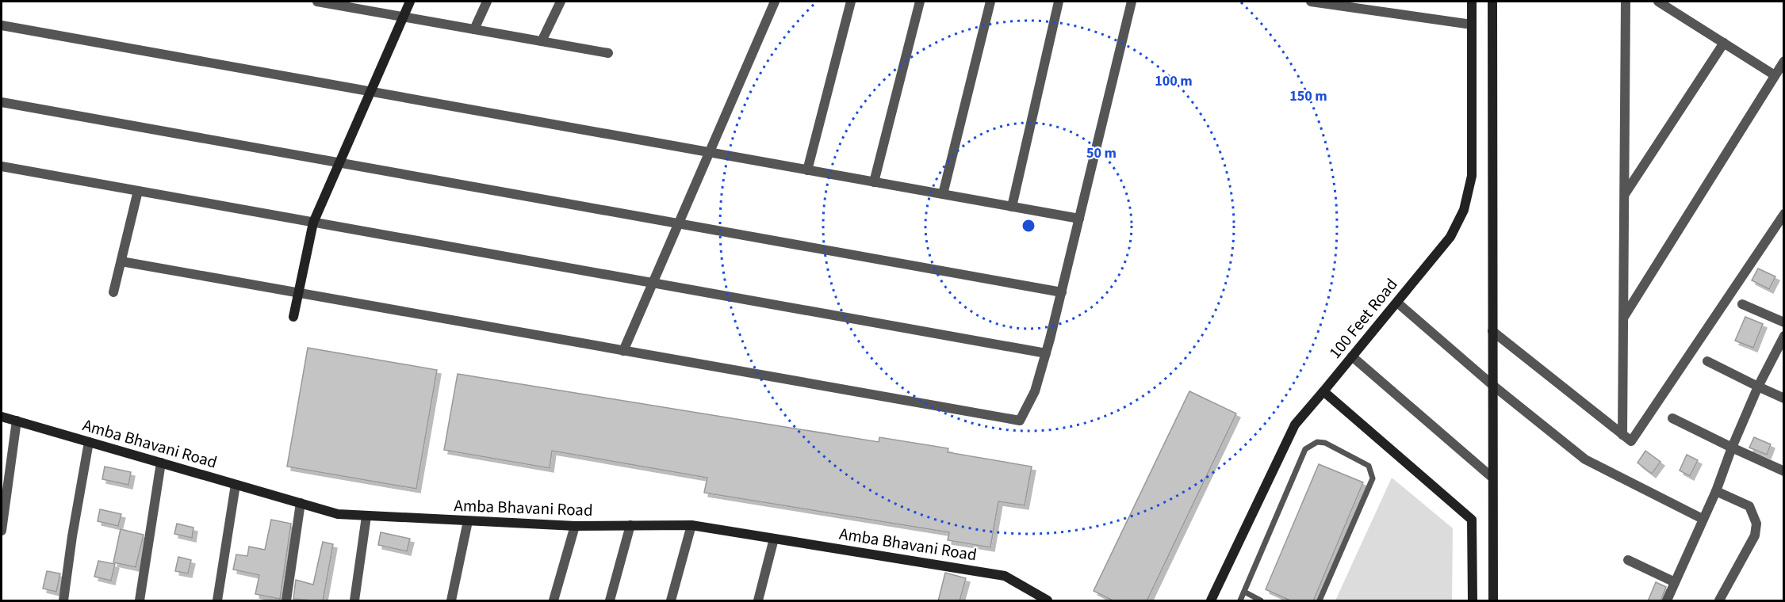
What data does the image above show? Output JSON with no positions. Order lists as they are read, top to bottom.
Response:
{
  "streets": {
    "street": ["100 Feet Road", "Amba Bhavani Road"]
  },
  "rings": ["100 m", "150 m", "50 m"]
}
